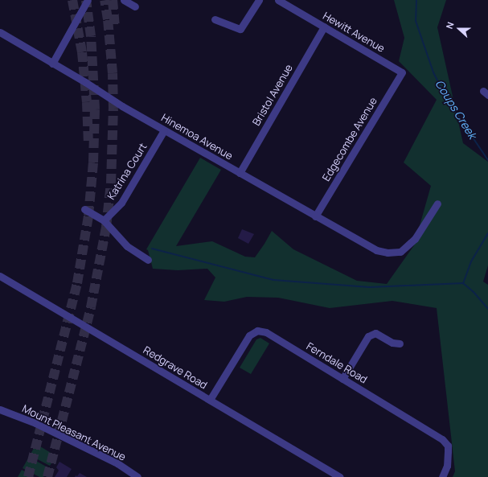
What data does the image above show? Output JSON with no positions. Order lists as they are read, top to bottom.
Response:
{
  "streets": {
    "street": [
      "Hewitt Avenue",
      "Bristol Avenue",
      "Hinemoa Avenue",
      "Edgecombe Avenue",
      "Katrina Court",
      "Ferndale Road",
      "Redgrave Road",
      "Mount Pleasant Avenue"
    ]
  },
  "crossings": [
    ["Hewitt Avenue", "Bristol Avenue"],
    ["Hewitt Avenue", "Edgecombe Avenue"],
    ["Bristol Avenue", "Hinemoa Avenue"],
    ["Hinemoa Avenue", "Edgecombe Avenue"],
    ["Hinemoa Avenue", "Katrina Court"],
    ["Ferndale Road", "Redgrave Road"]
  ],
  "water": ["Coups Creek"],
  "north": "left"
}
